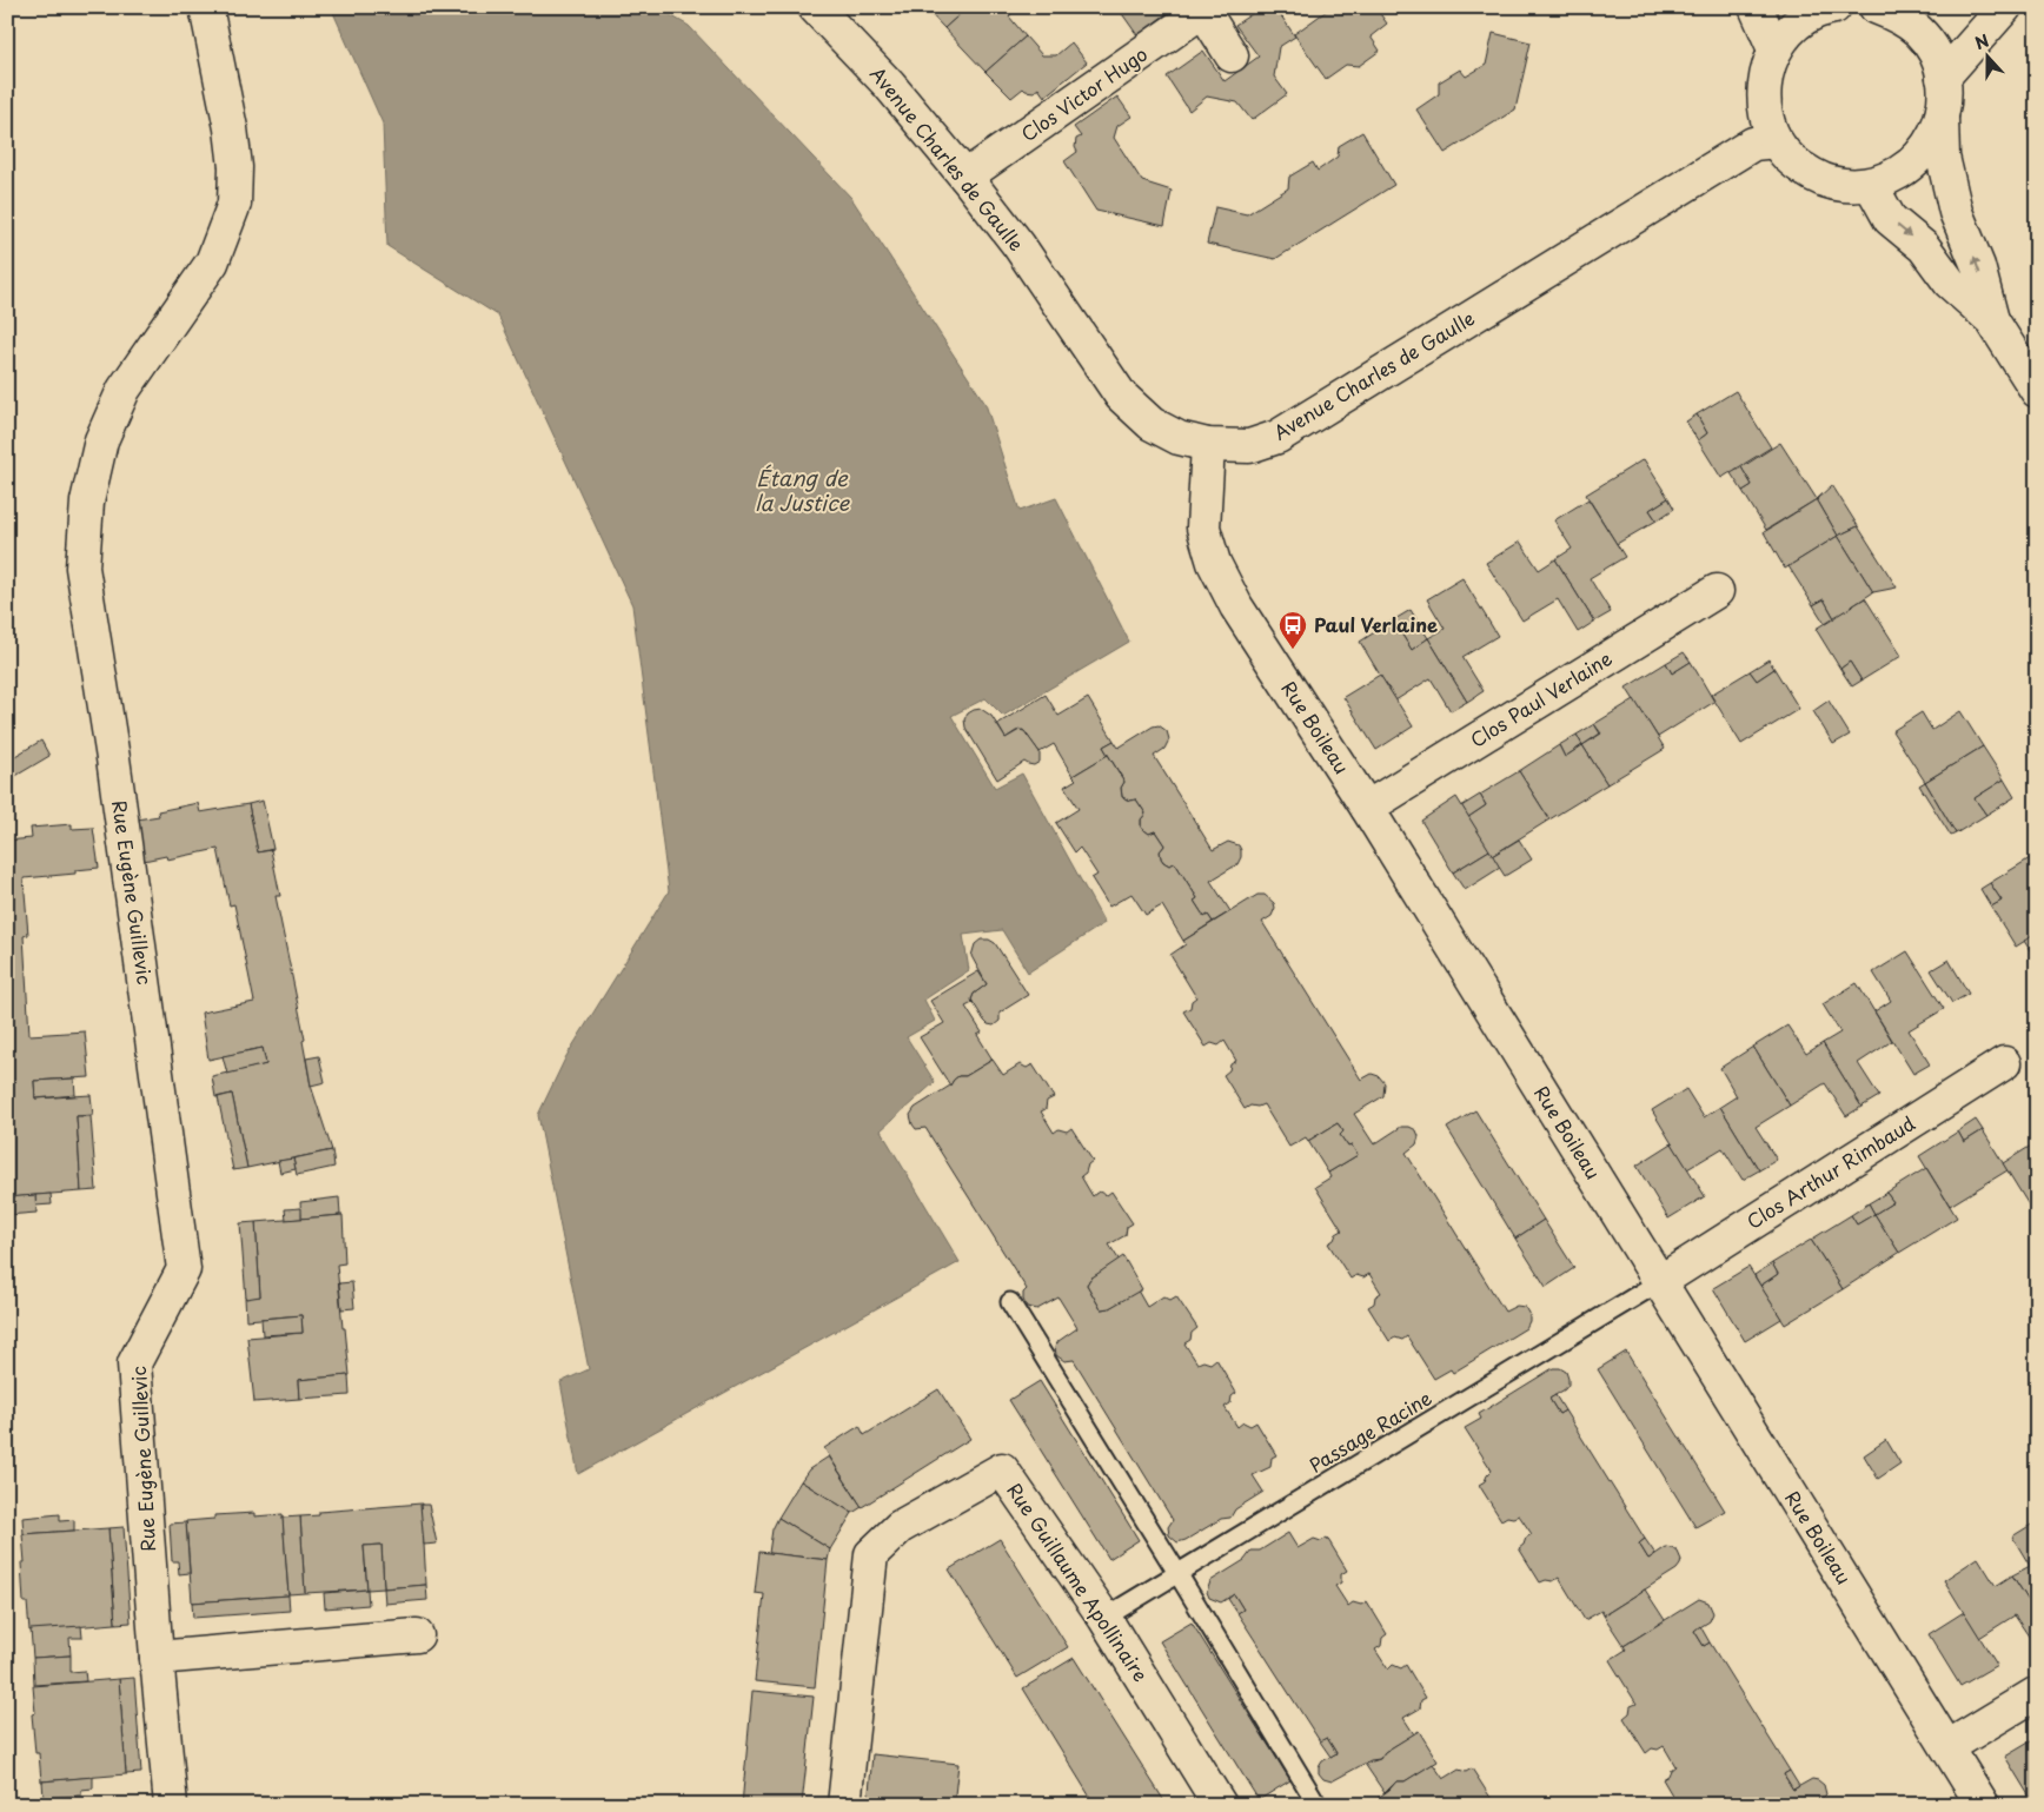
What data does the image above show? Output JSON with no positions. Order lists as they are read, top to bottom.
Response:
{
  "streets": {
    "street": [
      "Clos Victor Hugo",
      "Avenue Charles de Gaulle",
      "Clos Paul Verlaine",
      "Rue Boileau",
      "Rue Eugène Guillevic",
      "Clos Arthur Rimbaud",
      "Rue Guillaume Apollinaire"
    ],
    "lane": ["Passage Racine"]
  },
  "crossings": [
    ["Clos Victor Hugo", "Avenue Charles de Gaulle"],
    ["Avenue Charles de Gaulle", "Rue Boileau"],
    ["Clos Paul Verlaine", "Rue Boileau"],
    ["Rue Boileau", "Clos Arthur Rimbaud"],
    ["Rue Boileau", "Passage Racine"],
    ["Clos Arthur Rimbaud", "Passage Racine"],
    ["Passage Racine", "Rue Guillaume Apollinaire"]
  ],
  "water": ["Étang de la Justice"],
  "places": {
    "bus stop": ["Paul Verlaine"]
  },
  "north": "top"
}
